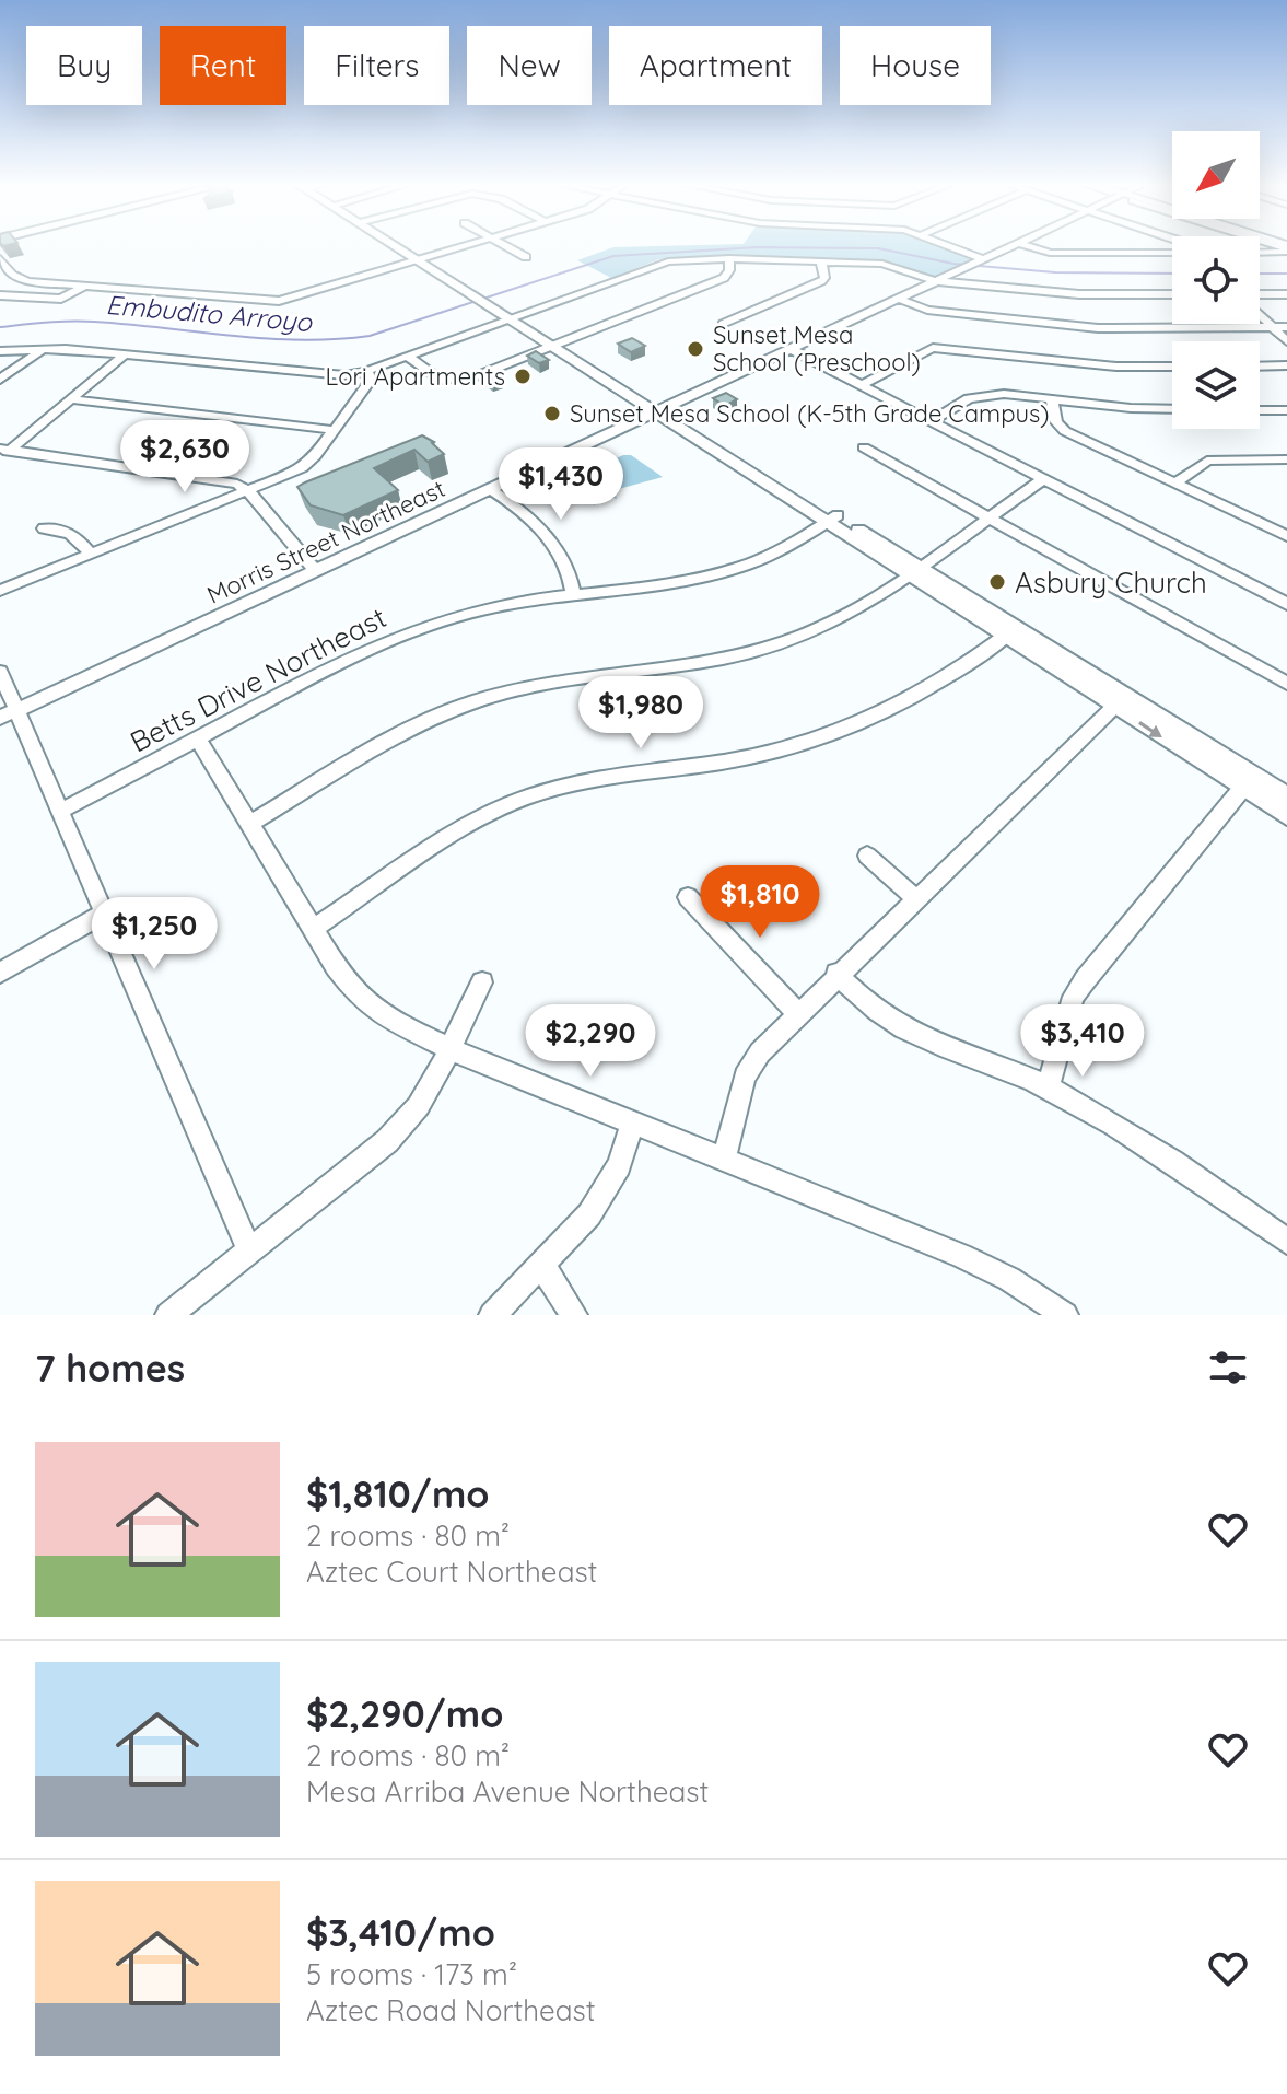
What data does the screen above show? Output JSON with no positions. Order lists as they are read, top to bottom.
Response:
{
  "streets": {
    "street": ["Morris Street Northeast", "Betts Drive Northeast"]
  },
  "water": ["Embudito Arroyo"],
  "places": [
    "Sunset Mesa School (Preschool)",
    "Lori Apartments",
    "Sunset Mesa School (K-5th Grade Campus)",
    "Asbury Church"
  ],
  "north": "bottom left",
  "page": {
    "chip": [
      "Buy",
      "Rent",
      "Filters",
      "New",
      "Apartment",
      "House"
    ],
    "price": [
      "$2,630",
      "$1,430",
      "$1,980",
      "$1,810",
      "$1,250",
      "$2,290",
      "$3,410"
    ],
    "heading": "7 homes",
    "list": [
      {
        "name": "$1,810/mo",
        "note": "2 rooms · 80 m² · Aztec Court Northeast"
      },
      {
        "name": "$2,290/mo",
        "note": "2 rooms · 80 m² · Mesa Arriba Avenue Northeast"
      },
      {
        "name": "$3,410/mo",
        "note": "5 rooms · 173 m² · Aztec Road Northeast"
      }
    ]
  }
}
